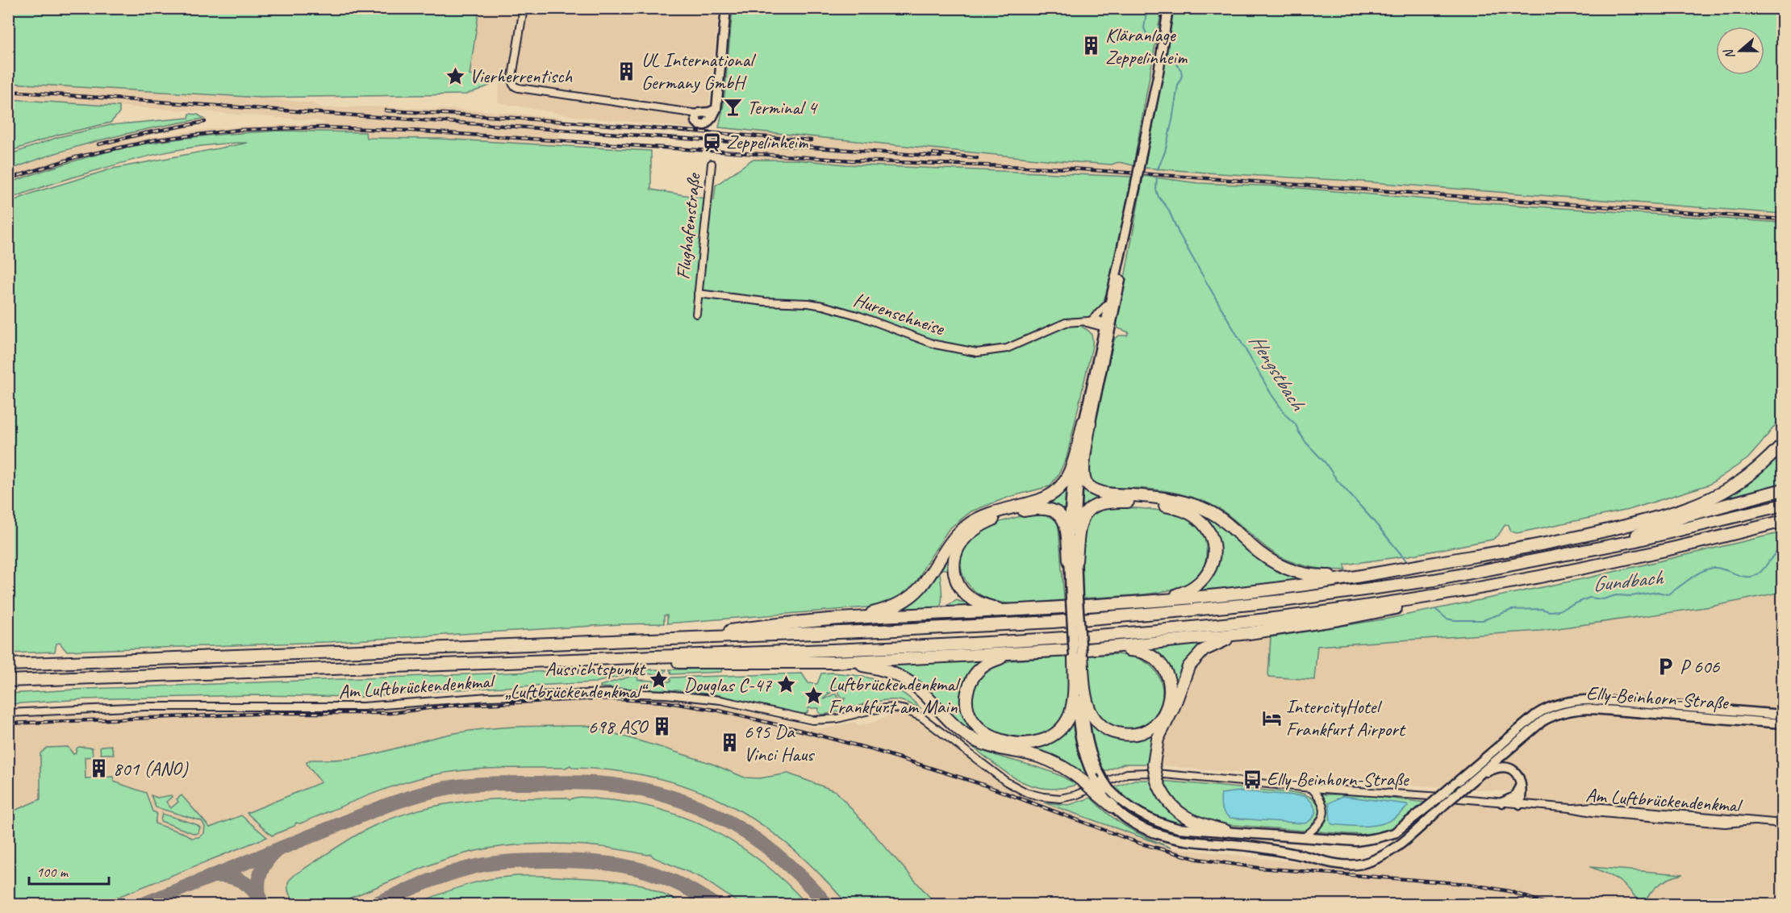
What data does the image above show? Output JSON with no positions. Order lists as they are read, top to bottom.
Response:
{
  "streets": {
    "street": [
      "Flughafenstraße",
      "Hurenschneise",
      "Am Luftbrückendenkmal",
      "Elly-Beinhorn-Straße"
    ]
  },
  "crossings": [
    ["Flughafenstraße", "Hurenschneise"],
    ["Hurenschneise", "Elly-Beinhorn-Straße"]
  ],
  "water": ["Hengstbach", "Gundbach"],
  "places": {
    "building": [
      "Kläranlage Zeppelinheim",
      "UL International Germany GmbH",
      "698 ASO",
      "695 Da Vinci Haus",
      "801 (ANO)"
    ],
    "place": [
      "Vierherrentisch",
      "Aussichtspunkt „Luftbrückendenkmal“",
      "Douglas C-47",
      "Luftbrückendenkmal Frankfurt am Main"
    ],
    "bar": ["Terminal 4"],
    "station": ["Zeppelinheim"],
    "parking": ["P 606"],
    "hotel": ["IntercityHotel Frankfurt Airport"],
    "bus stop": ["Elly-Beinhorn-Straße"]
  },
  "scale_bar": "100 m",
  "north": "left"
}
